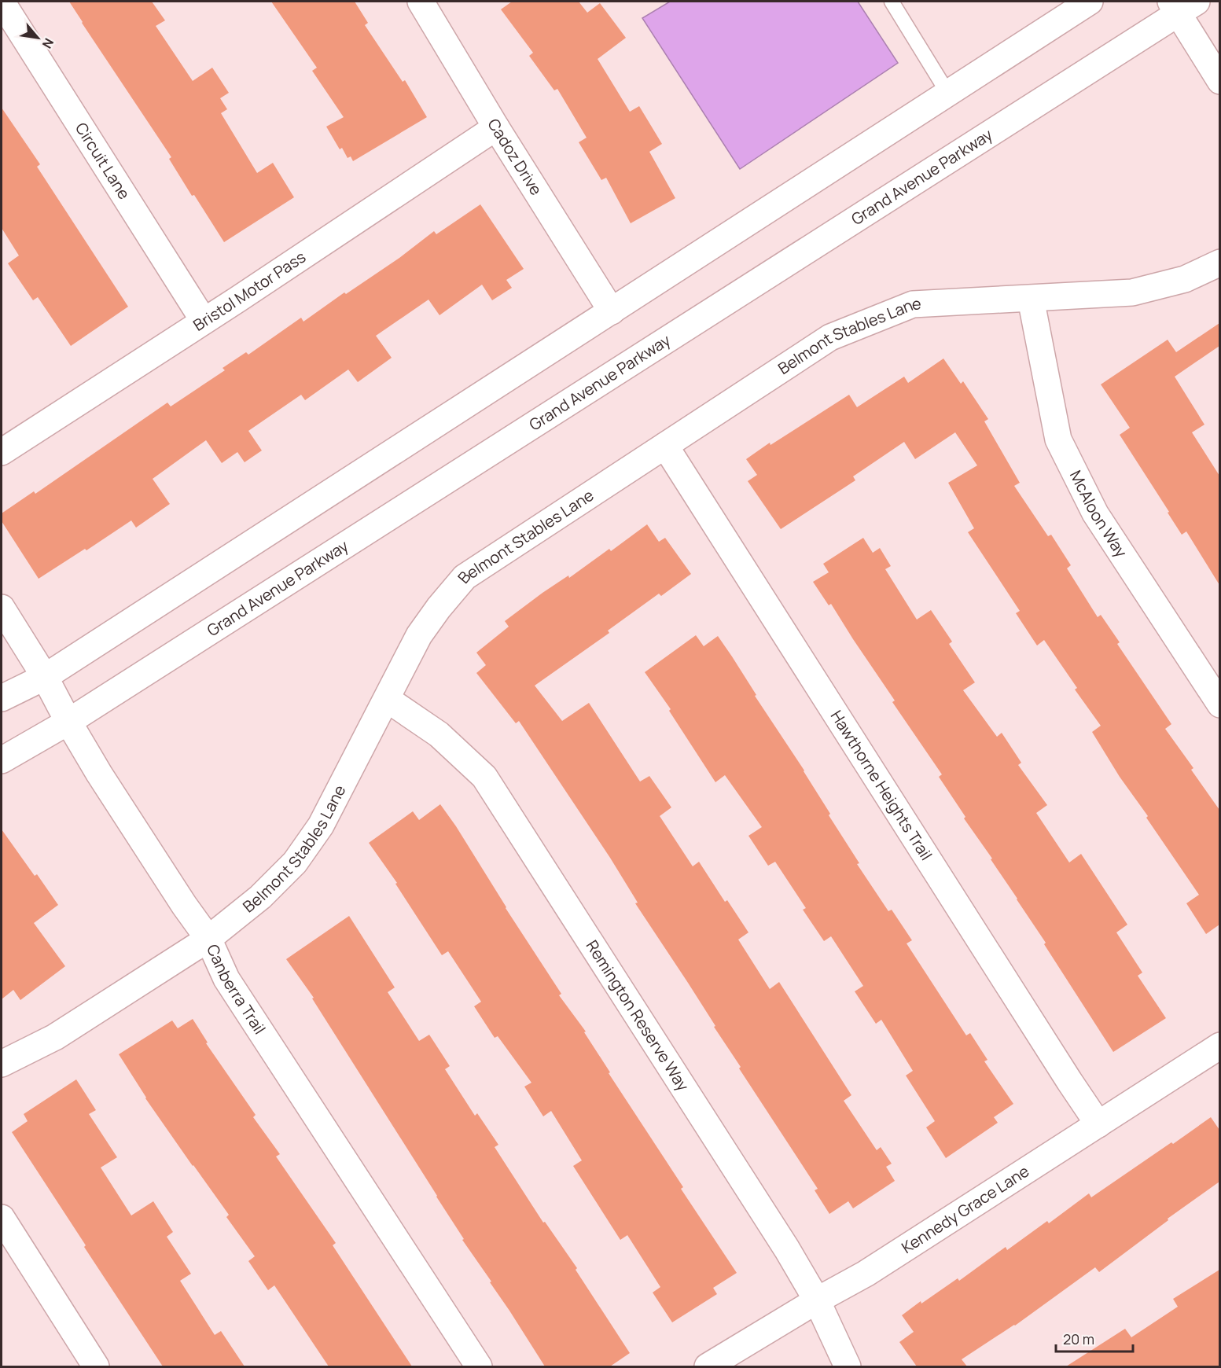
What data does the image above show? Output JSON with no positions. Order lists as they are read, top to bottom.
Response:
{
  "streets": {
    "street": [
      "Cadoz Drive",
      "Circuit Lane",
      "Grand Avenue Parkway",
      "Bristol Motor Pass",
      "Belmont Stables Lane",
      "McAloon Way",
      "Hawthorne Heights Trail",
      "Canberra Trail",
      "Remington Reserve Way",
      "Kennedy Grace Lane"
    ]
  },
  "crossings": [
    ["Cadoz Drive", "Bristol Motor Pass"],
    ["Circuit Lane", "Bristol Motor Pass"],
    ["Grand Avenue Parkway", "Canberra Trail"],
    ["Belmont Stables Lane", "McAloon Way"],
    ["Belmont Stables Lane", "Hawthorne Heights Trail"],
    ["Belmont Stables Lane", "Canberra Trail"],
    ["Belmont Stables Lane", "Remington Reserve Way"],
    ["Hawthorne Heights Trail", "Kennedy Grace Lane"],
    ["Remington Reserve Way", "Kennedy Grace Lane"]
  ],
  "scale_bar": "20 m",
  "north": "bottom right"
}
